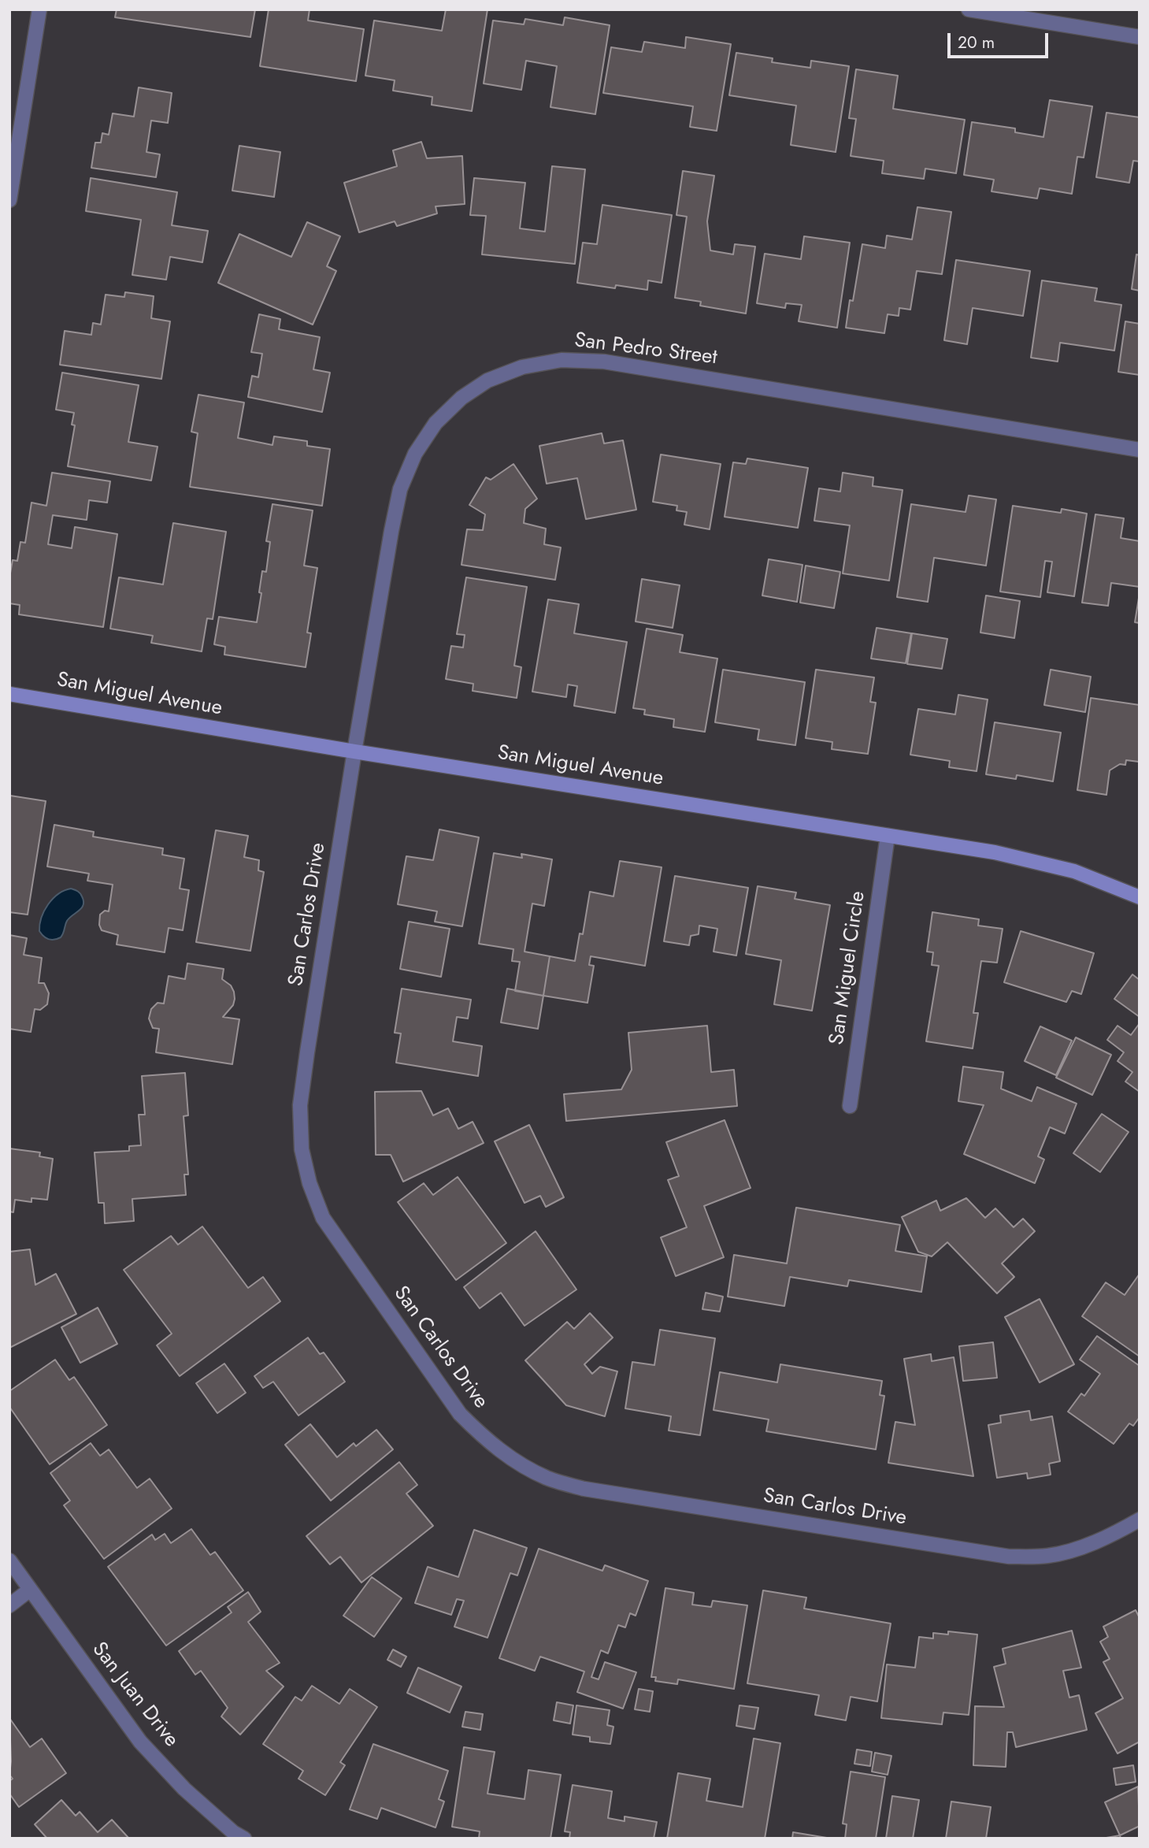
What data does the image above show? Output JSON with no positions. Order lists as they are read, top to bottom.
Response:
{
  "streets": {
    "street": [
      "San Pedro Street",
      "San Miguel Avenue",
      "San Carlos Drive",
      "San Miguel Circle",
      "San Juan Drive"
    ]
  },
  "crossings": [
    ["San Pedro Street", "San Miguel Avenue"],
    ["San Pedro Street", "San Carlos Drive"],
    ["San Miguel Avenue", "San Carlos Drive"],
    ["San Miguel Avenue", "San Miguel Circle"]
  ],
  "scale_bar": "20 m"
}
